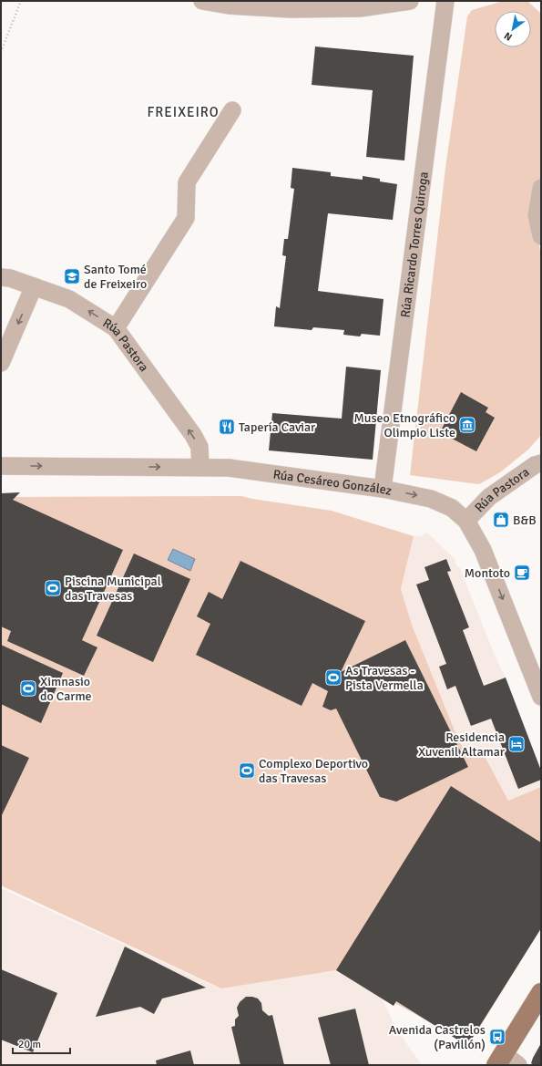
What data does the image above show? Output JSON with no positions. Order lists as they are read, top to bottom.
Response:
{
  "streets": {
    "street": ["Rúa Ricardo Torres Quiroga", "Rúa Pastora", "Rúa Cesáreo González"]
  },
  "crossings": [
    ["Rúa Ricardo Torres Quiroga", "Rúa Cesáreo González"],
    ["Rúa Pastora", "Rúa Cesáreo González"]
  ],
  "one_way": ["Rúa Pastora", "Rúa Cesáreo González"],
  "districts": ["FREIXEIRO"],
  "places": {
    "school or university": ["Santo Tomé de Freixeiro"],
    "museum": ["Museo Etnográfico Olimpio Liste"],
    "restaurant": ["Tapería Caviar"],
    "shop": ["B&B"],
    "cafe": ["Montoto"],
    "sports": [
      "Piscina Municipal das Travesas",
      "As Travesas - Pista Vermella",
      "Ximnasio do Carme",
      "Complexo Deportivo das Travesas"
    ],
    "hotel": ["Residencia Xuvenil Altamar"],
    "bus stop": ["Avenida Castrelos (Pavillón)"]
  },
  "scale_bar": "20 m",
  "north": "bottom left"
}
